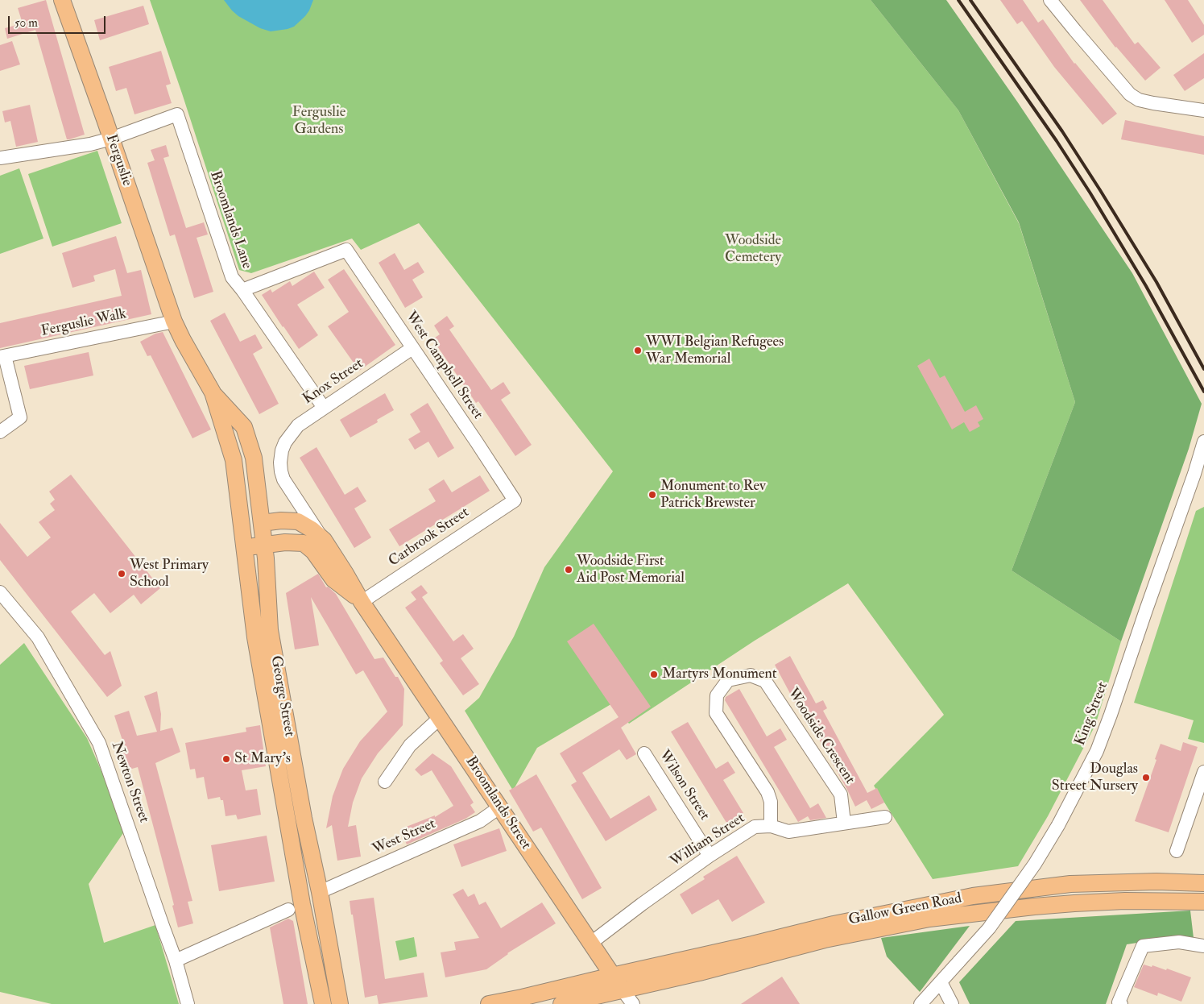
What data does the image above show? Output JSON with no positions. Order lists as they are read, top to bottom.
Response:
{
  "streets": {
    "main road": [
      "Ferguslie",
      "George Street",
      "Broomlands Street",
      "Gallow Green Road"
    ],
    "street": [
      "Broomlands Lane",
      "Ferguslie Walk",
      "West Campbell Street",
      "Knox Street",
      "Carbrook Street",
      "King Street",
      "Woodside Crescent",
      "Newton Street",
      "Wilson Street",
      "West Street",
      "William Street"
    ]
  },
  "crossings": [
    ["Ferguslie", "Broomlands Lane"],
    ["Ferguslie", "Ferguslie Walk"],
    ["Broomlands Lane", "West Campbell Street"],
    ["Broomlands Lane", "Knox Street"],
    ["West Campbell Street", "Knox Street"],
    ["West Campbell Street", "Carbrook Street"],
    ["Knox Street", "Broomlands Street"],
    ["Carbrook Street", "Broomlands Street"],
    ["George Street", "Broomlands Street"],
    ["George Street", "West Street"],
    ["Woodside Crescent", "William Street"],
    ["Wilson Street", "William Street"],
    ["Broomlands Street", "West Street"],
    ["Broomlands Street", "William Street"],
    ["Broomlands Street", "Gallow Green Road"]
  ],
  "parks": ["Ferguslie Gardens", "Woodside Cemetery"],
  "places": [
    "WWI Belgian Refugees War Memorial",
    "Monument to Rev Patrick Brewster",
    "Woodside First Aid Post Memorial",
    "West Primary School",
    "Martyrs Monument",
    "St Mary's",
    "Douglas Street Nursery"
  ],
  "scale_bar": "50 m"
}
